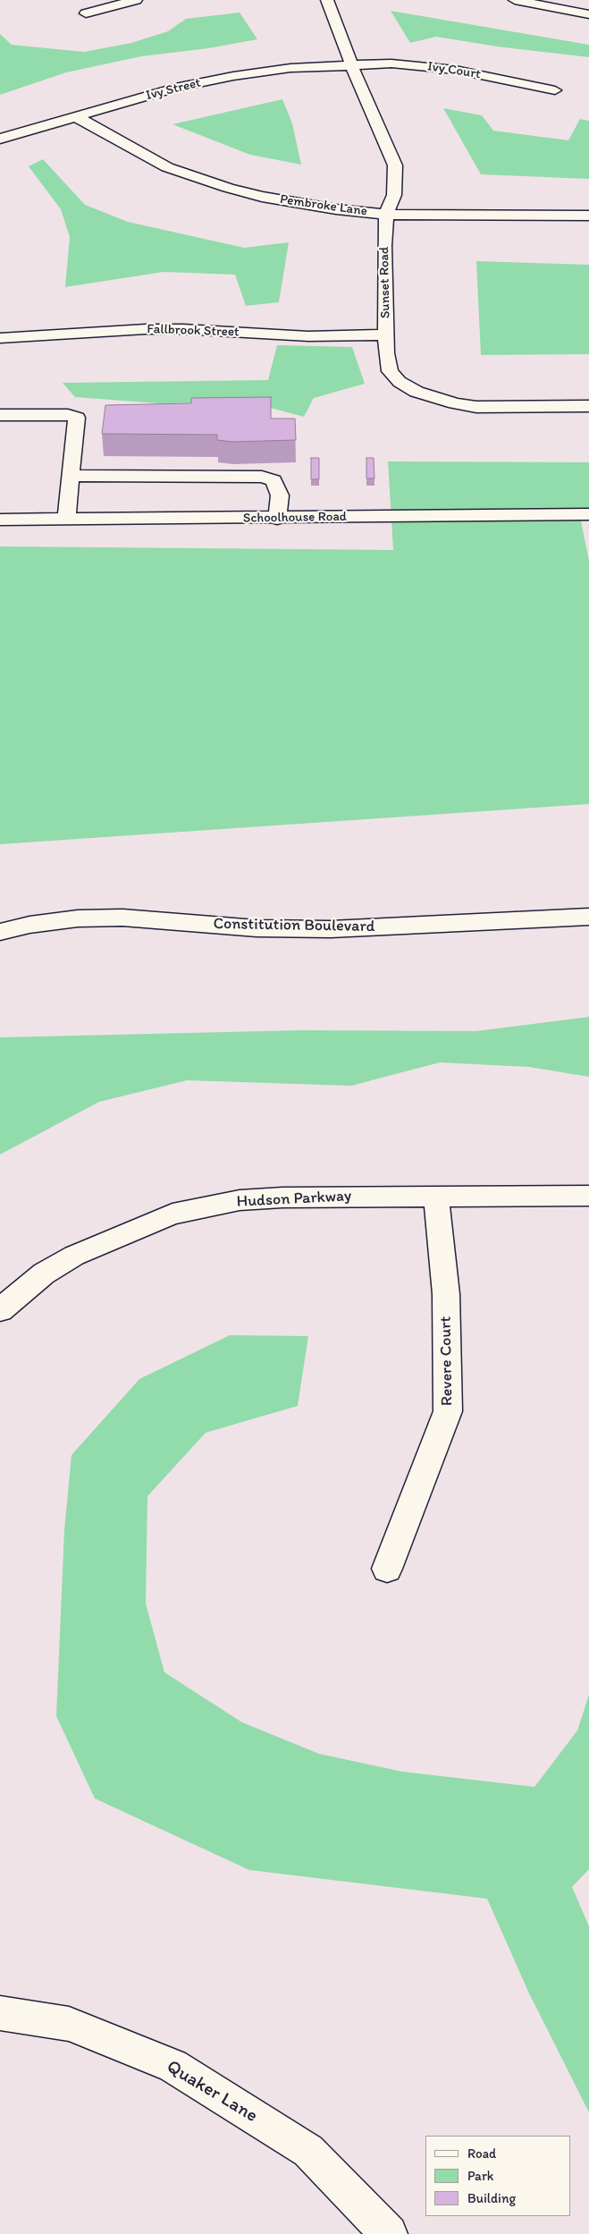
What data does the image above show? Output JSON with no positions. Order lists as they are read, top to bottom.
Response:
{
  "streets": {
    "street": [
      "Ivy Court",
      "Ivy Street",
      "Pembroke Lane",
      "Sunset Road",
      "Fallbrook Street",
      "Schoolhouse Road",
      "Constitution Boulevard",
      "Hudson Parkway",
      "Revere Court",
      "Quaker Lane"
    ]
  },
  "crossings": [
    ["Ivy Court", "Ivy Street"],
    ["Ivy Court", "Sunset Road"],
    ["Ivy Street", "Pembroke Lane"],
    ["Ivy Street", "Sunset Road"],
    ["Pembroke Lane", "Sunset Road"],
    ["Sunset Road", "Fallbrook Street"],
    ["Hudson Parkway", "Revere Court"]
  ],
  "legend": ["Road", "Park", "Building"]
}
